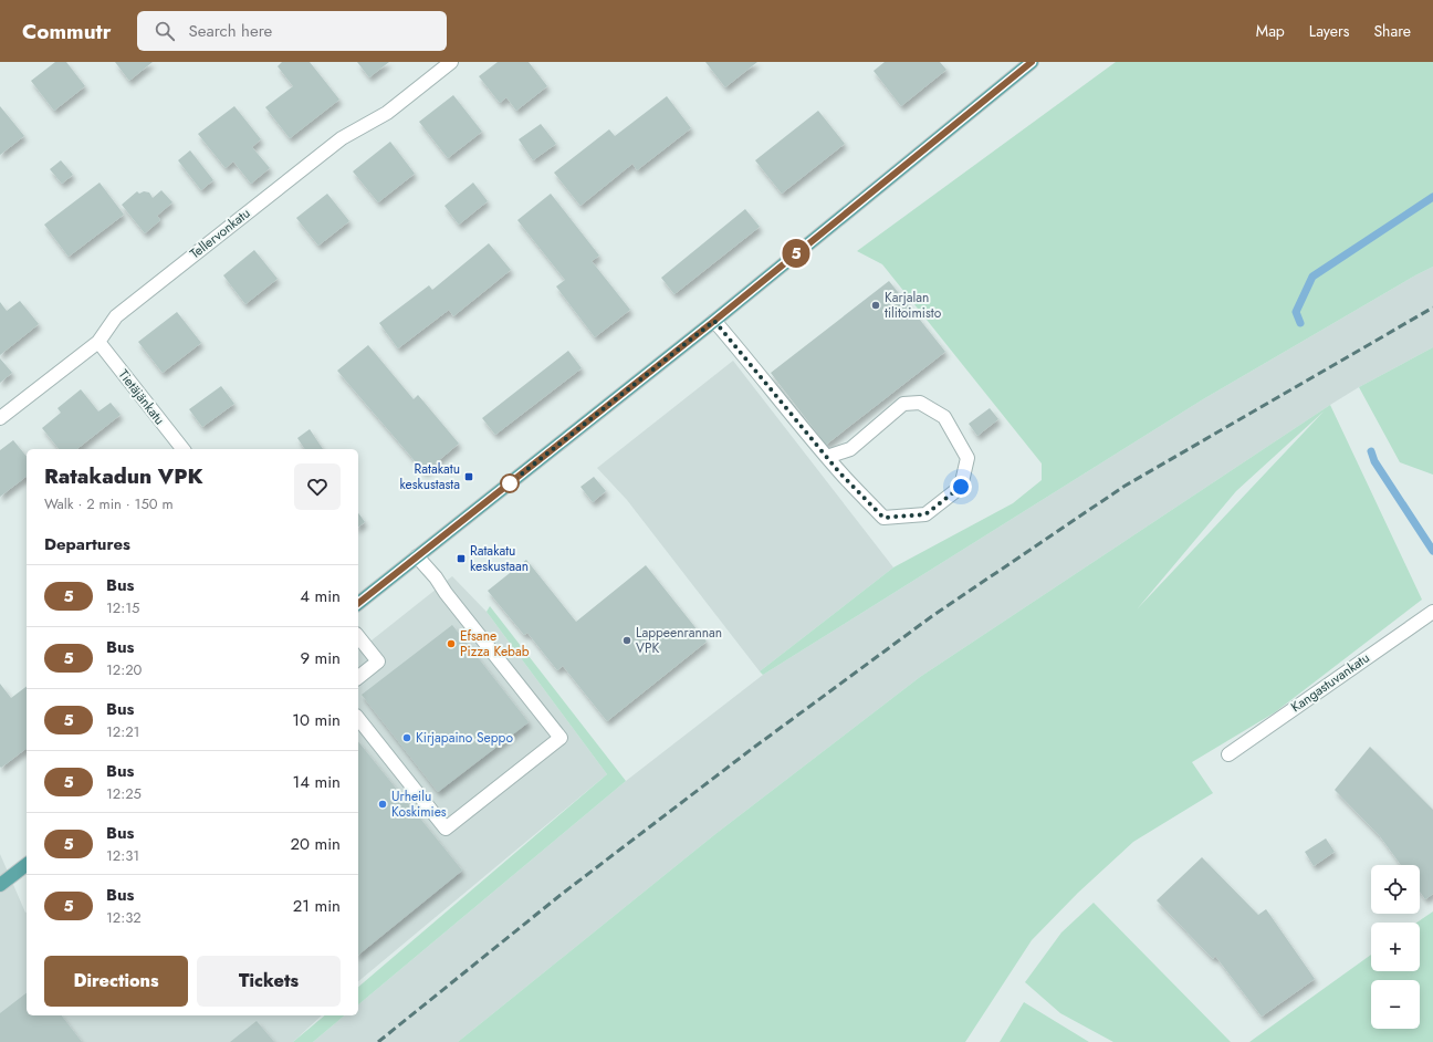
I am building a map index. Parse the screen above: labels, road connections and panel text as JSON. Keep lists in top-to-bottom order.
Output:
{
  "streets": {
    "street": ["Tellervonkatu", "Tietäjänkatu", "Kangastuvankatu"]
  },
  "crossings": [
    ["Tellervonkatu", "Tietäjänkatu"]
  ],
  "places": {
    "other": [
      "Karjalan tilitoimisto",
      "Lappeenrannan VPK",
      "Efsane Pizza Kebab",
      "Kirjapaino Seppo",
      "Urheilu Koskimies"
    ],
    "transit": ["Ratakatu keskustasta", "Ratakatu keskustaan"]
  },
  "lines": ["bus line 5"],
  "page": {
    "header": "Commutr",
    "search": "Search here",
    "nav": ["Map", "Layers", "Share"],
    "on_map": "5",
    "heading": [
      ["Ratakadun VPK", "Walk · 2 min · 150 m"],
      "Departures"
    ],
    "list": [
      {
        "mark": "5",
        "name": "Bus",
        "note": "12:15",
        "value": "4 min"
      },
      {
        "mark": "5",
        "name": "Bus",
        "note": "12:20",
        "value": "9 min"
      },
      {
        "mark": "5",
        "name": "Bus",
        "note": "12:21",
        "value": "10 min"
      },
      {
        "mark": "5",
        "name": "Bus",
        "note": "12:25",
        "value": "14 min"
      },
      {
        "mark": "5",
        "name": "Bus",
        "note": "12:31",
        "value": "20 min"
      },
      {
        "mark": "5",
        "name": "Bus",
        "note": "12:32",
        "value": "21 min"
      }
    ],
    "map_buttons": ["+", "−"],
    "buttons": ["Directions", "Tickets"]
  }
}
